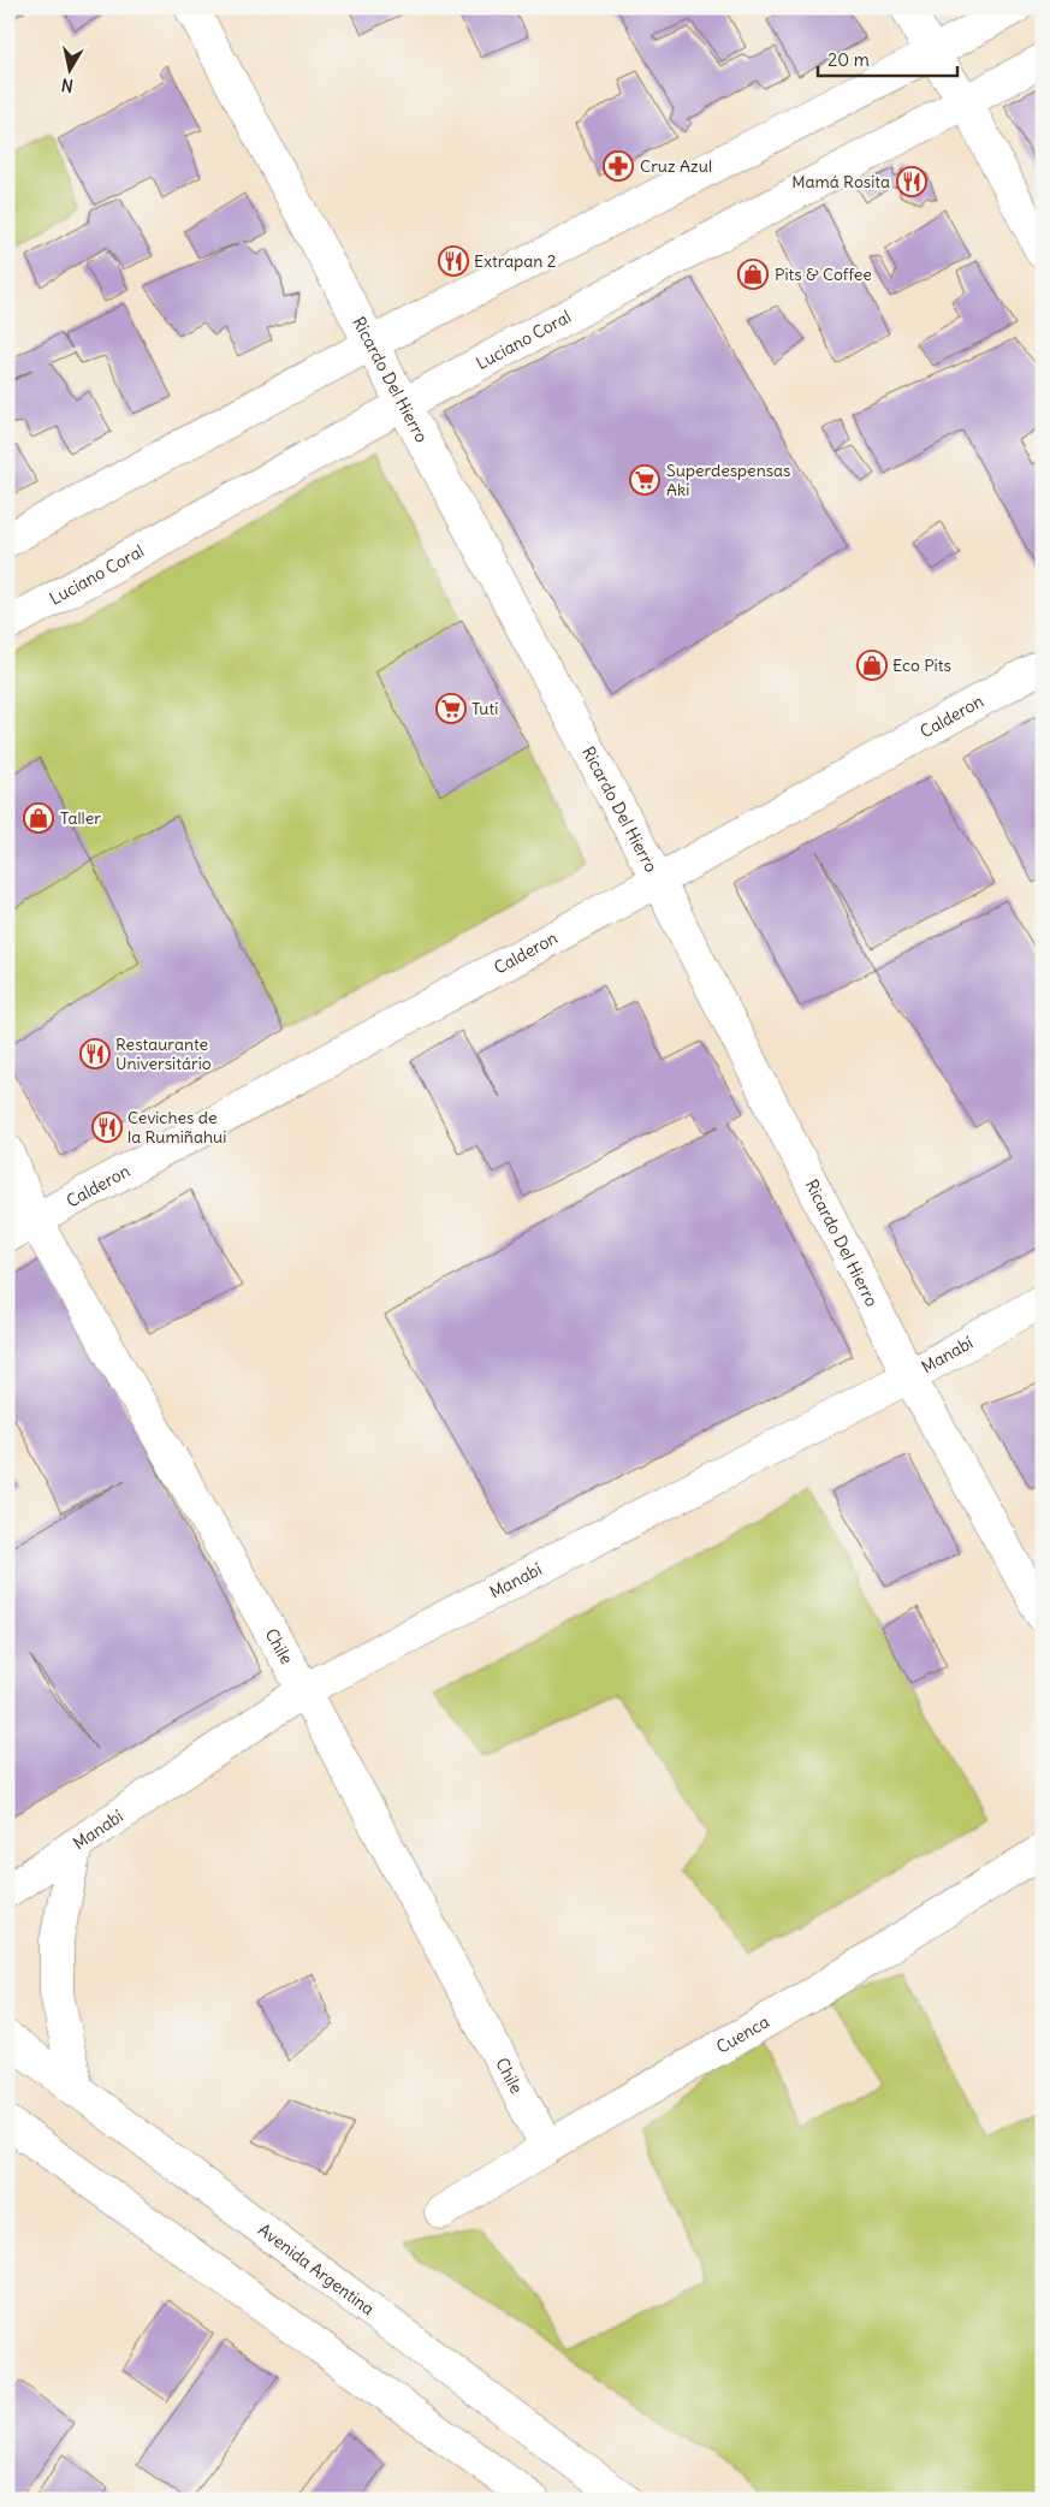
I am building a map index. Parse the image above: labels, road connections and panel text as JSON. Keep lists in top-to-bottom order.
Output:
{
  "streets": {
    "street": [
      "Luciano Coral",
      "Ricardo Del Hierro",
      "Calderon",
      "Manabí",
      "Chile",
      "Cuenca",
      "Avenida Argentina"
    ]
  },
  "crossings": [
    ["Luciano Coral", "Ricardo Del Hierro"],
    ["Ricardo Del Hierro", "Calderon"],
    ["Ricardo Del Hierro", "Manabí"],
    ["Calderon", "Chile"],
    ["Manabí", "Chile"],
    ["Chile", "Cuenca"]
  ],
  "places": {
    "pharmacy": ["Cruz Azul"],
    "restaurant": [
      "Mamá Rosita",
      "Extrapan 2",
      "Restaurante Universitário",
      "Ceviches de la Rumiñahui"
    ],
    "shop": ["Pits & Coffee", "Eco Pits", "Taller"],
    "supermarket": ["Superdespensas Aki", "Tuti"]
  },
  "scale_bar": "20 m",
  "north": "bottom"
}
